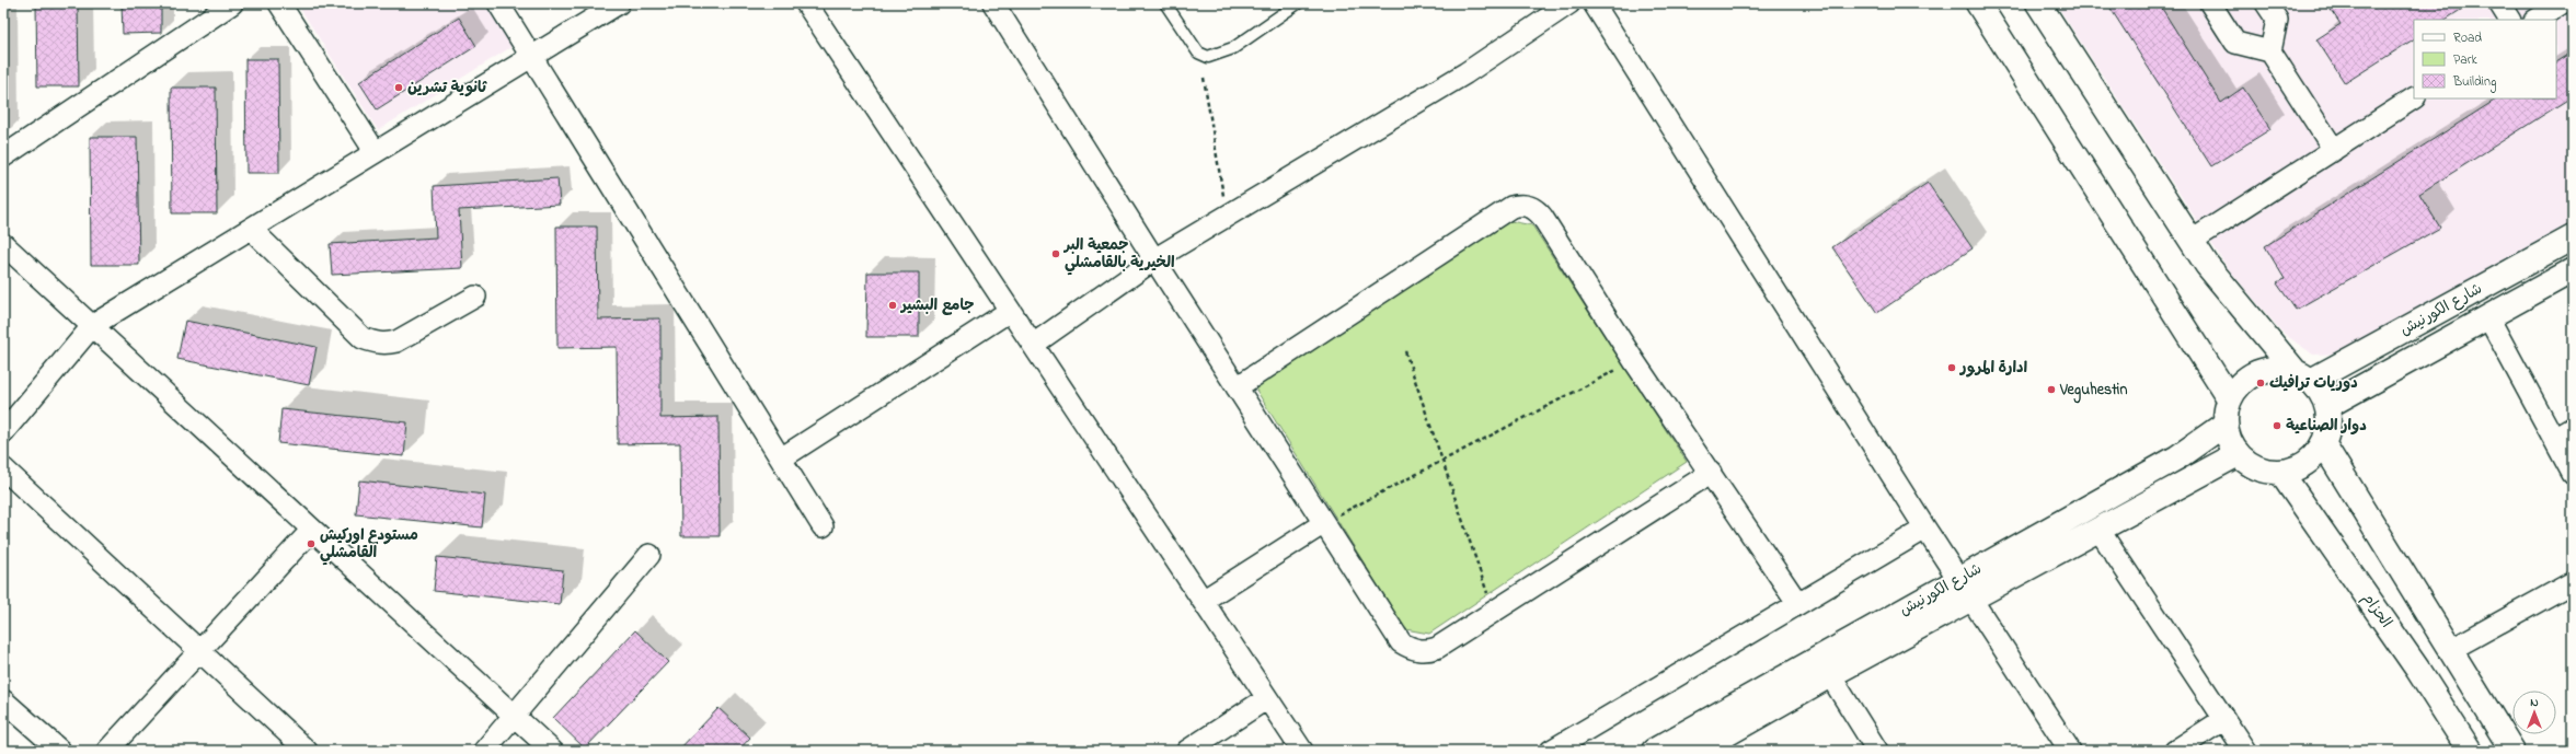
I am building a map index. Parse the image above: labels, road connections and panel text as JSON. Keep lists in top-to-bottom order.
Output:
{
  "streets": {
    "main road": ["شارع الكورنيش", "الحزام"]
  },
  "crossings": [
    ["شارع الكورنيش", "الحزام"]
  ],
  "places": [
    "ثانوية تشرين",
    "جمعية البر الخيرية بالقامشلي",
    "جامع البشير",
    "ادارة المرور",
    "دوريات ترافيك",
    "Veguhestin",
    "دوار الصناعية",
    "مستودع اوركيش القامشلي"
  ],
  "legend": ["Road", "Park", "Building"],
  "north": "top"
}
